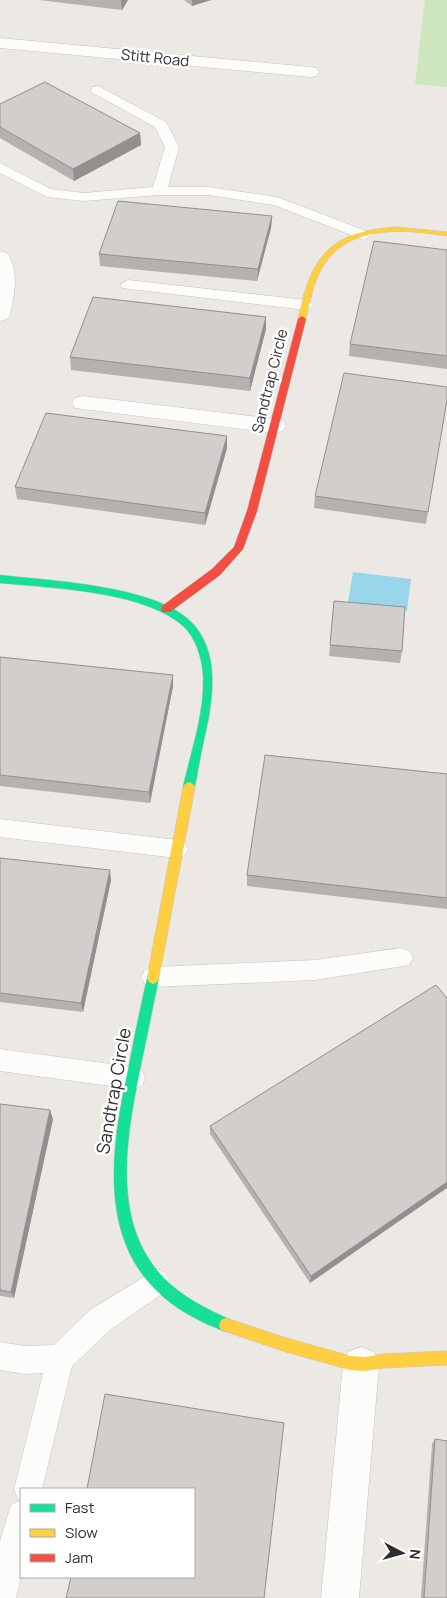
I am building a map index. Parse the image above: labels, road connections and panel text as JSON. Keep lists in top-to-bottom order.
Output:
{
  "streets": {
    "street": ["Stitt Road", "Sandtrap Circle"]
  },
  "legend": ["Fast", "Slow", "Jam"],
  "north": "right"
}
